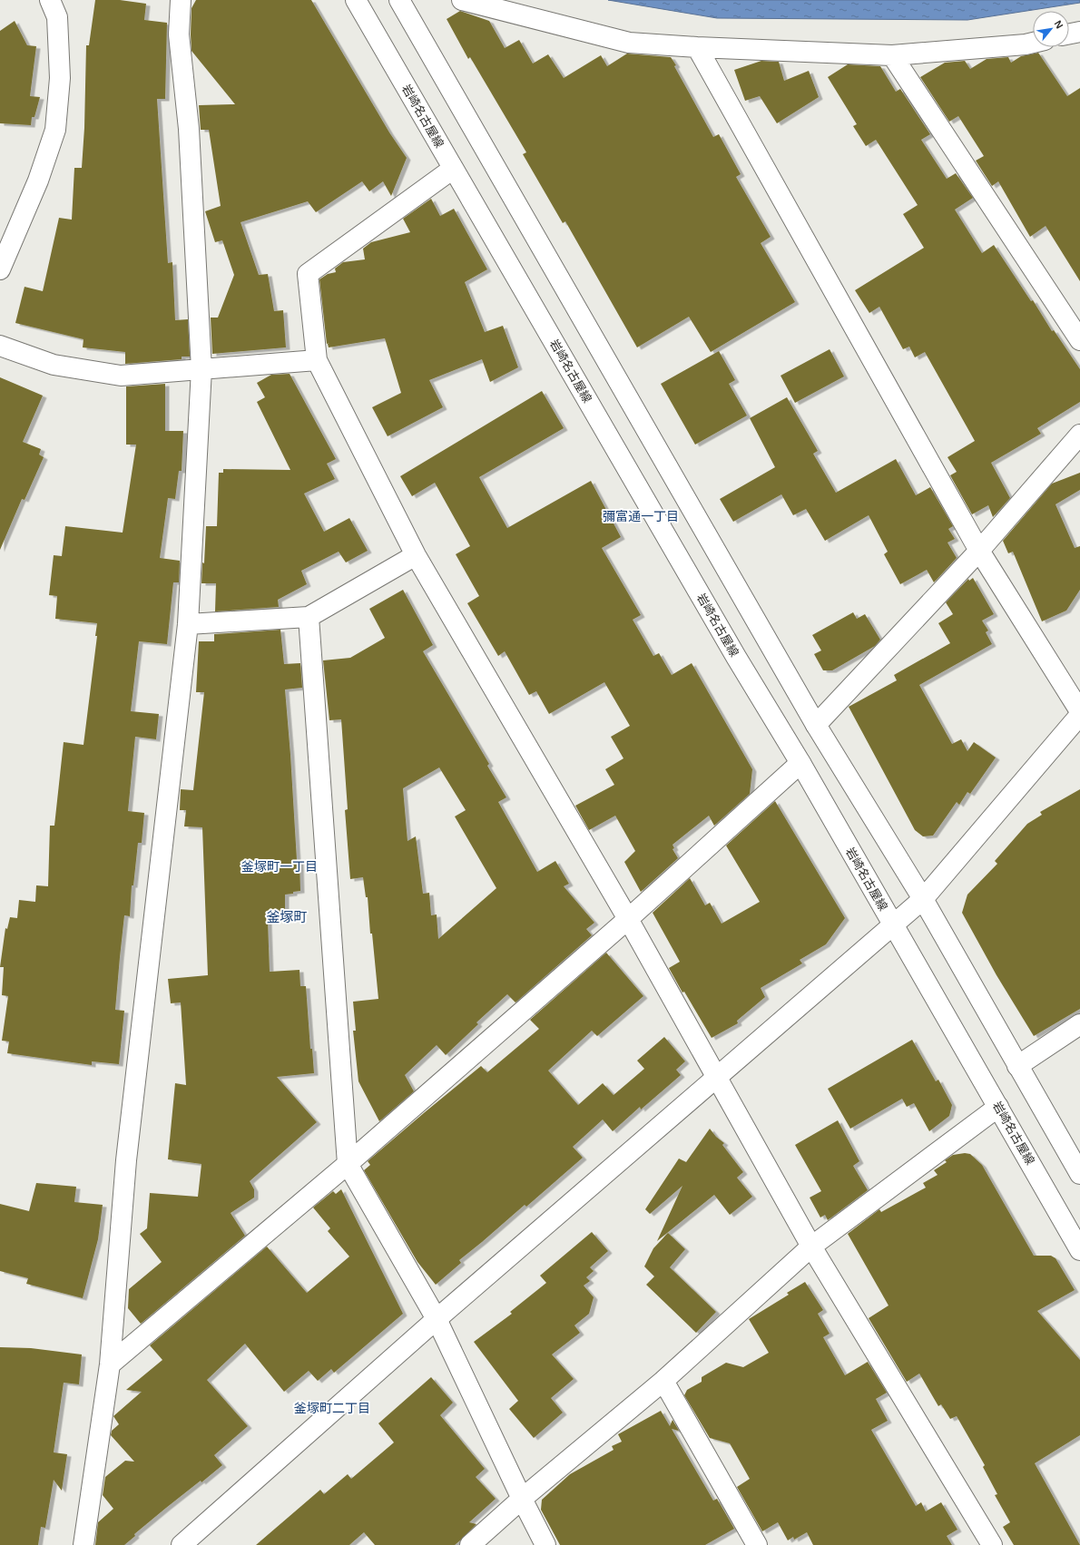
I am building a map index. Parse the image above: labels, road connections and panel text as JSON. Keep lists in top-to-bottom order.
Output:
{
  "streets": {
    "street": ["岩崎名古屋線"]
  },
  "districts": [
    "彌富通一丁目",
    "釜塚町一丁目",
    "釜塚町",
    "釜塚町二丁目"
  ],
  "north": "top right"
}
